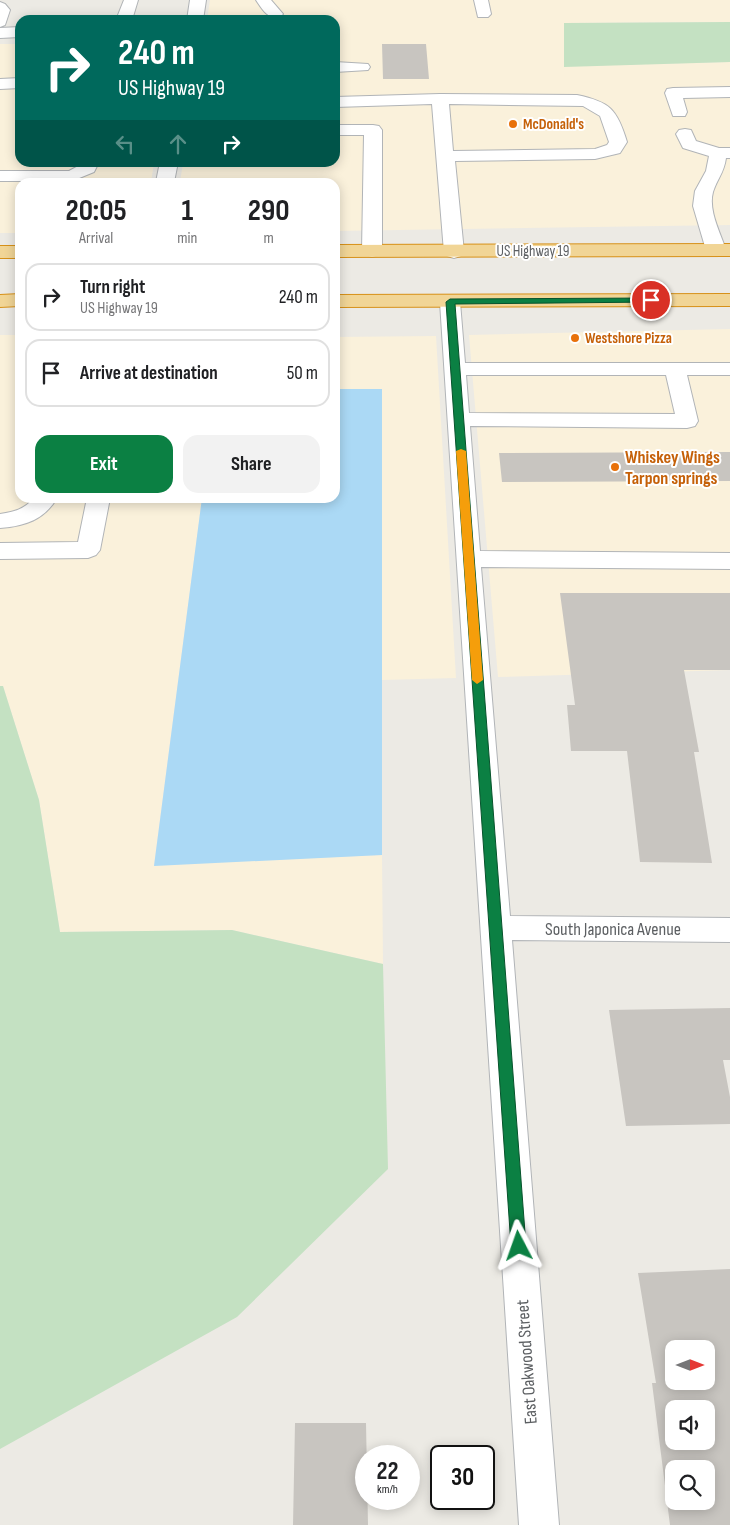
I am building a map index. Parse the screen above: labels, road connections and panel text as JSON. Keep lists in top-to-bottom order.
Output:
{
  "streets": {
    "highway": ["US Highway 19"],
    "street": ["South Japonica Avenue", "East Oakwood Street"]
  },
  "crossings": [
    ["South Japonica Avenue", "East Oakwood Street"]
  ],
  "places": ["McDonald's", "Westshore Pizza", "Whiskey Wings Tarpon springs"],
  "north": "right",
  "page": {
    "turn": ["240 m", "US Highway 19"],
    "eta": [
      "20:05",
      "Arrival",
      "1",
      "min",
      "290",
      "m"
    ],
    "list": [
      {
        "name": "Turn right",
        "note": "US Highway 19",
        "value": "240 m"
      },
      {
        "name": "Arrive at destination",
        "value": "50 m"
      }
    ],
    "buttons": ["Exit", "Share"],
    "speed": "22 km/h",
    "limit": "30"
  }
}
